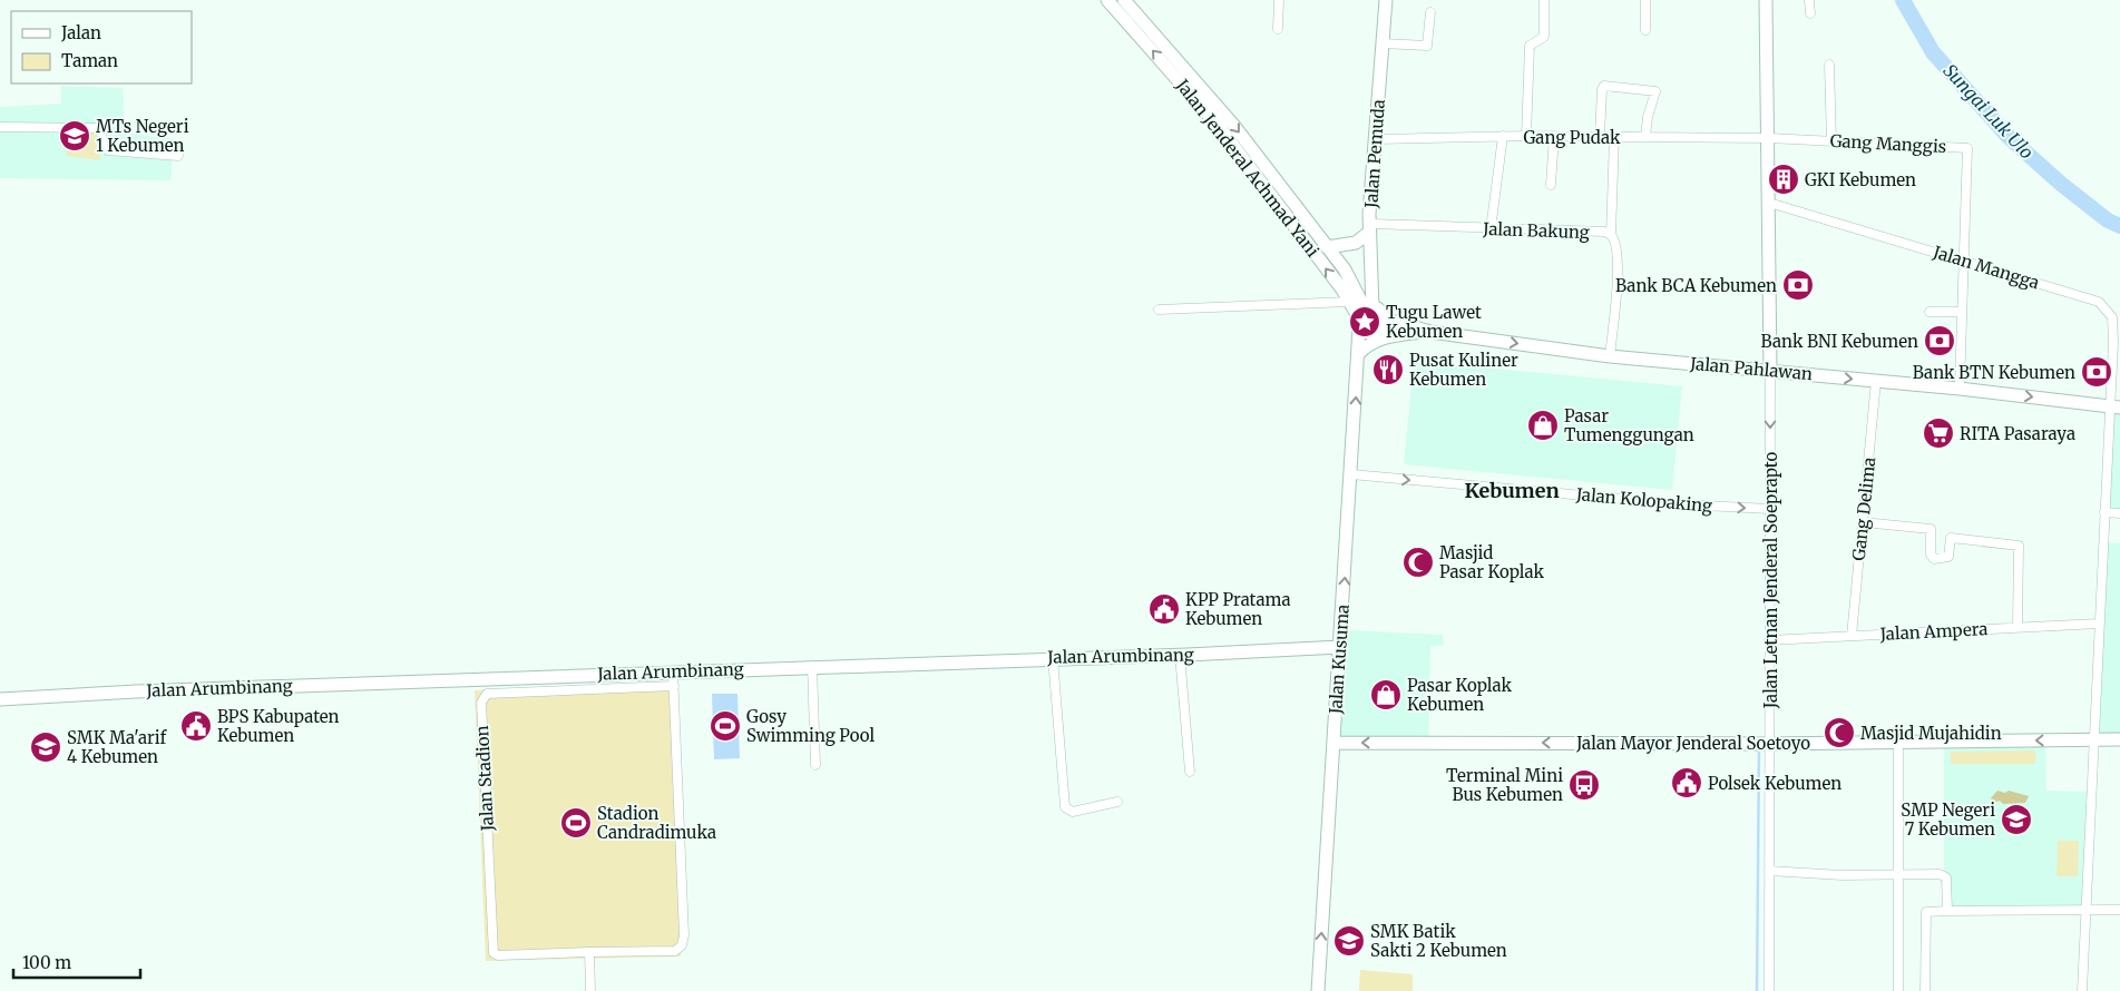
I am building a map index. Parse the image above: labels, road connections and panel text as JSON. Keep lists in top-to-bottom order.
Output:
{
  "streets": {
    "main road": [
      "Jalan Pemuda",
      "Jalan Jenderal Achmad Yani",
      "Jalan Pahlawan",
      "Jalan Arumbinang",
      "Jalan Kusuma",
      "Jalan Mayor Jenderal Soetoyo"
    ],
    "street": [
      "Gang Pudak",
      "Gang Manggis",
      "Jalan Bakung",
      "Jalan Mangga",
      "Jalan Kolopaking",
      "Gang Delima",
      "Jalan Letnan Jenderal Soeprapto",
      "Jalan Ampera",
      "Jalan Stadion"
    ]
  },
  "crossings": [
    ["Gang Pudak", "Gang Manggis"],
    ["Gang Pudak", "Jalan Pemuda"],
    ["Gang Manggis", "Jalan Mangga"],
    ["Gang Manggis", "Jalan Pahlawan"],
    ["Jalan Pemuda", "Jalan Jenderal Achmad Yani"],
    ["Jalan Pemuda", "Jalan Bakung"],
    ["Jalan Pemuda", "Jalan Kusuma"],
    ["Jalan Jenderal Achmad Yani", "Jalan Kusuma"],
    ["Jalan Bakung", "Jalan Pahlawan"],
    ["Jalan Mangga", "Jalan Pahlawan"],
    ["Jalan Mangga", "Jalan Ampera"],
    ["Jalan Mangga", "Jalan Mayor Jenderal Soetoyo"],
    ["Jalan Pahlawan", "Gang Delima"],
    ["Jalan Pahlawan", "Jalan Letnan Jenderal Soeprapto"],
    ["Jalan Kolopaking", "Jalan Letnan Jenderal Soeprapto"],
    ["Jalan Kolopaking", "Jalan Kusuma"],
    ["Gang Delima", "Jalan Ampera"],
    ["Jalan Letnan Jenderal Soeprapto", "Jalan Ampera"],
    ["Jalan Letnan Jenderal Soeprapto", "Jalan Mayor Jenderal Soetoyo"],
    ["Jalan Arumbinang", "Jalan Kusuma"],
    ["Jalan Arumbinang", "Jalan Stadion"],
    ["Jalan Kusuma", "Jalan Mayor Jenderal Soetoyo"]
  ],
  "one_way": [
    "Jalan Pahlawan",
    "Jalan Kolopaking",
    "Jalan Kusuma",
    "Jalan Mayor Jenderal Soetoyo"
  ],
  "districts": ["Kebumen"],
  "water": ["Sungai Luk Ulo"],
  "places": {
    "school or university": [
      "MTs Negeri 1 Kebumen",
      "SMK Ma'arif 4 Kebumen",
      "SMP Negeri 7 Kebumen",
      "SMK Batik Sakti 2 Kebumen"
    ],
    "building": ["GKI Kebumen"],
    "bank": ["Bank BCA Kebumen", "Bank BNI Kebumen", "Bank BTN Kebumen"],
    "place": ["Tugu Lawet Kebumen"],
    "restaurant": ["Pusat Kuliner Kebumen"],
    "shop": ["Pasar Tumenggungan", "Pasar Koplak Kebumen"],
    "supermarket": ["RITA Pasaraya"],
    "mosque": ["Masjid Pasar Koplak", "Masjid Mujahidin"],
    "public building": ["KPP Pratama Kebumen", "BPS Kabupaten Kebumen", "Polsek Kebumen"],
    "sports": ["Gosy Swimming Pool", "Stadion Candradimuka"],
    "bus stop": ["Terminal Mini Bus Kebumen"]
  },
  "legend": ["Jalan", "Taman"],
  "scale_bar": "100 m"
}
